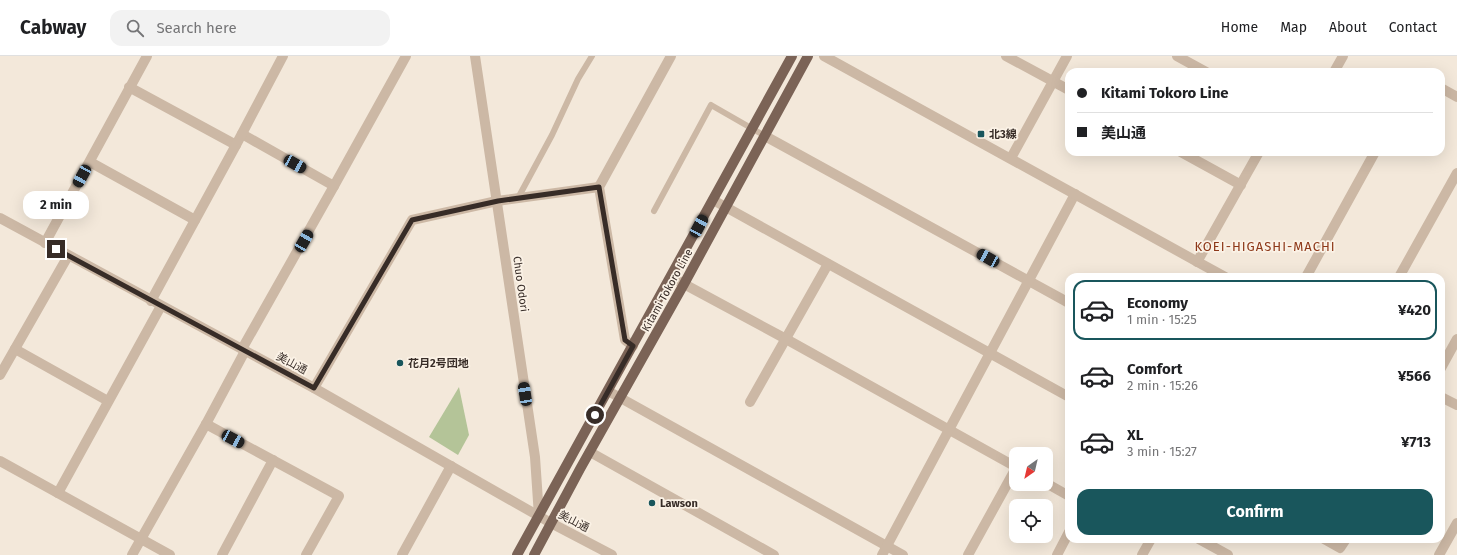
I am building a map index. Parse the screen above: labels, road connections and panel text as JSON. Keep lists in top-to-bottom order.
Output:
{
  "streets": {
    "main road": ["Kitami Tokoro Line"],
    "street": ["Chuo Odori", "美山通"]
  },
  "crossings": [
    ["Chuo Odori", "Kitami Tokoro Line"],
    ["Chuo Odori", "美山通"],
    ["Kitami Tokoro Line", "美山通"]
  ],
  "districts": ["KOEI-HIGASHI-MACHI"],
  "places": {
    "transit": ["北3線"],
    "other": ["花月2号団地", "Lawson"]
  },
  "north": "bottom left",
  "page": {
    "header": "Cabway",
    "search": "Search here",
    "nav": [
      "Home",
      "Map",
      "About",
      "Contact"
    ],
    "banner": ["Kitami Tokoro Line", "美山通"],
    "bubble": "2 min",
    "list": [
      {
        "name": "Economy",
        "note": "1 min · 15:25",
        "value": "¥420"
      },
      {
        "name": "Comfort",
        "note": "2 min · 15:26",
        "value": "¥566"
      },
      {
        "name": "XL",
        "note": "3 min · 15:27",
        "value": "¥713"
      }
    ],
    "buttons": "Confirm"
  }
}
